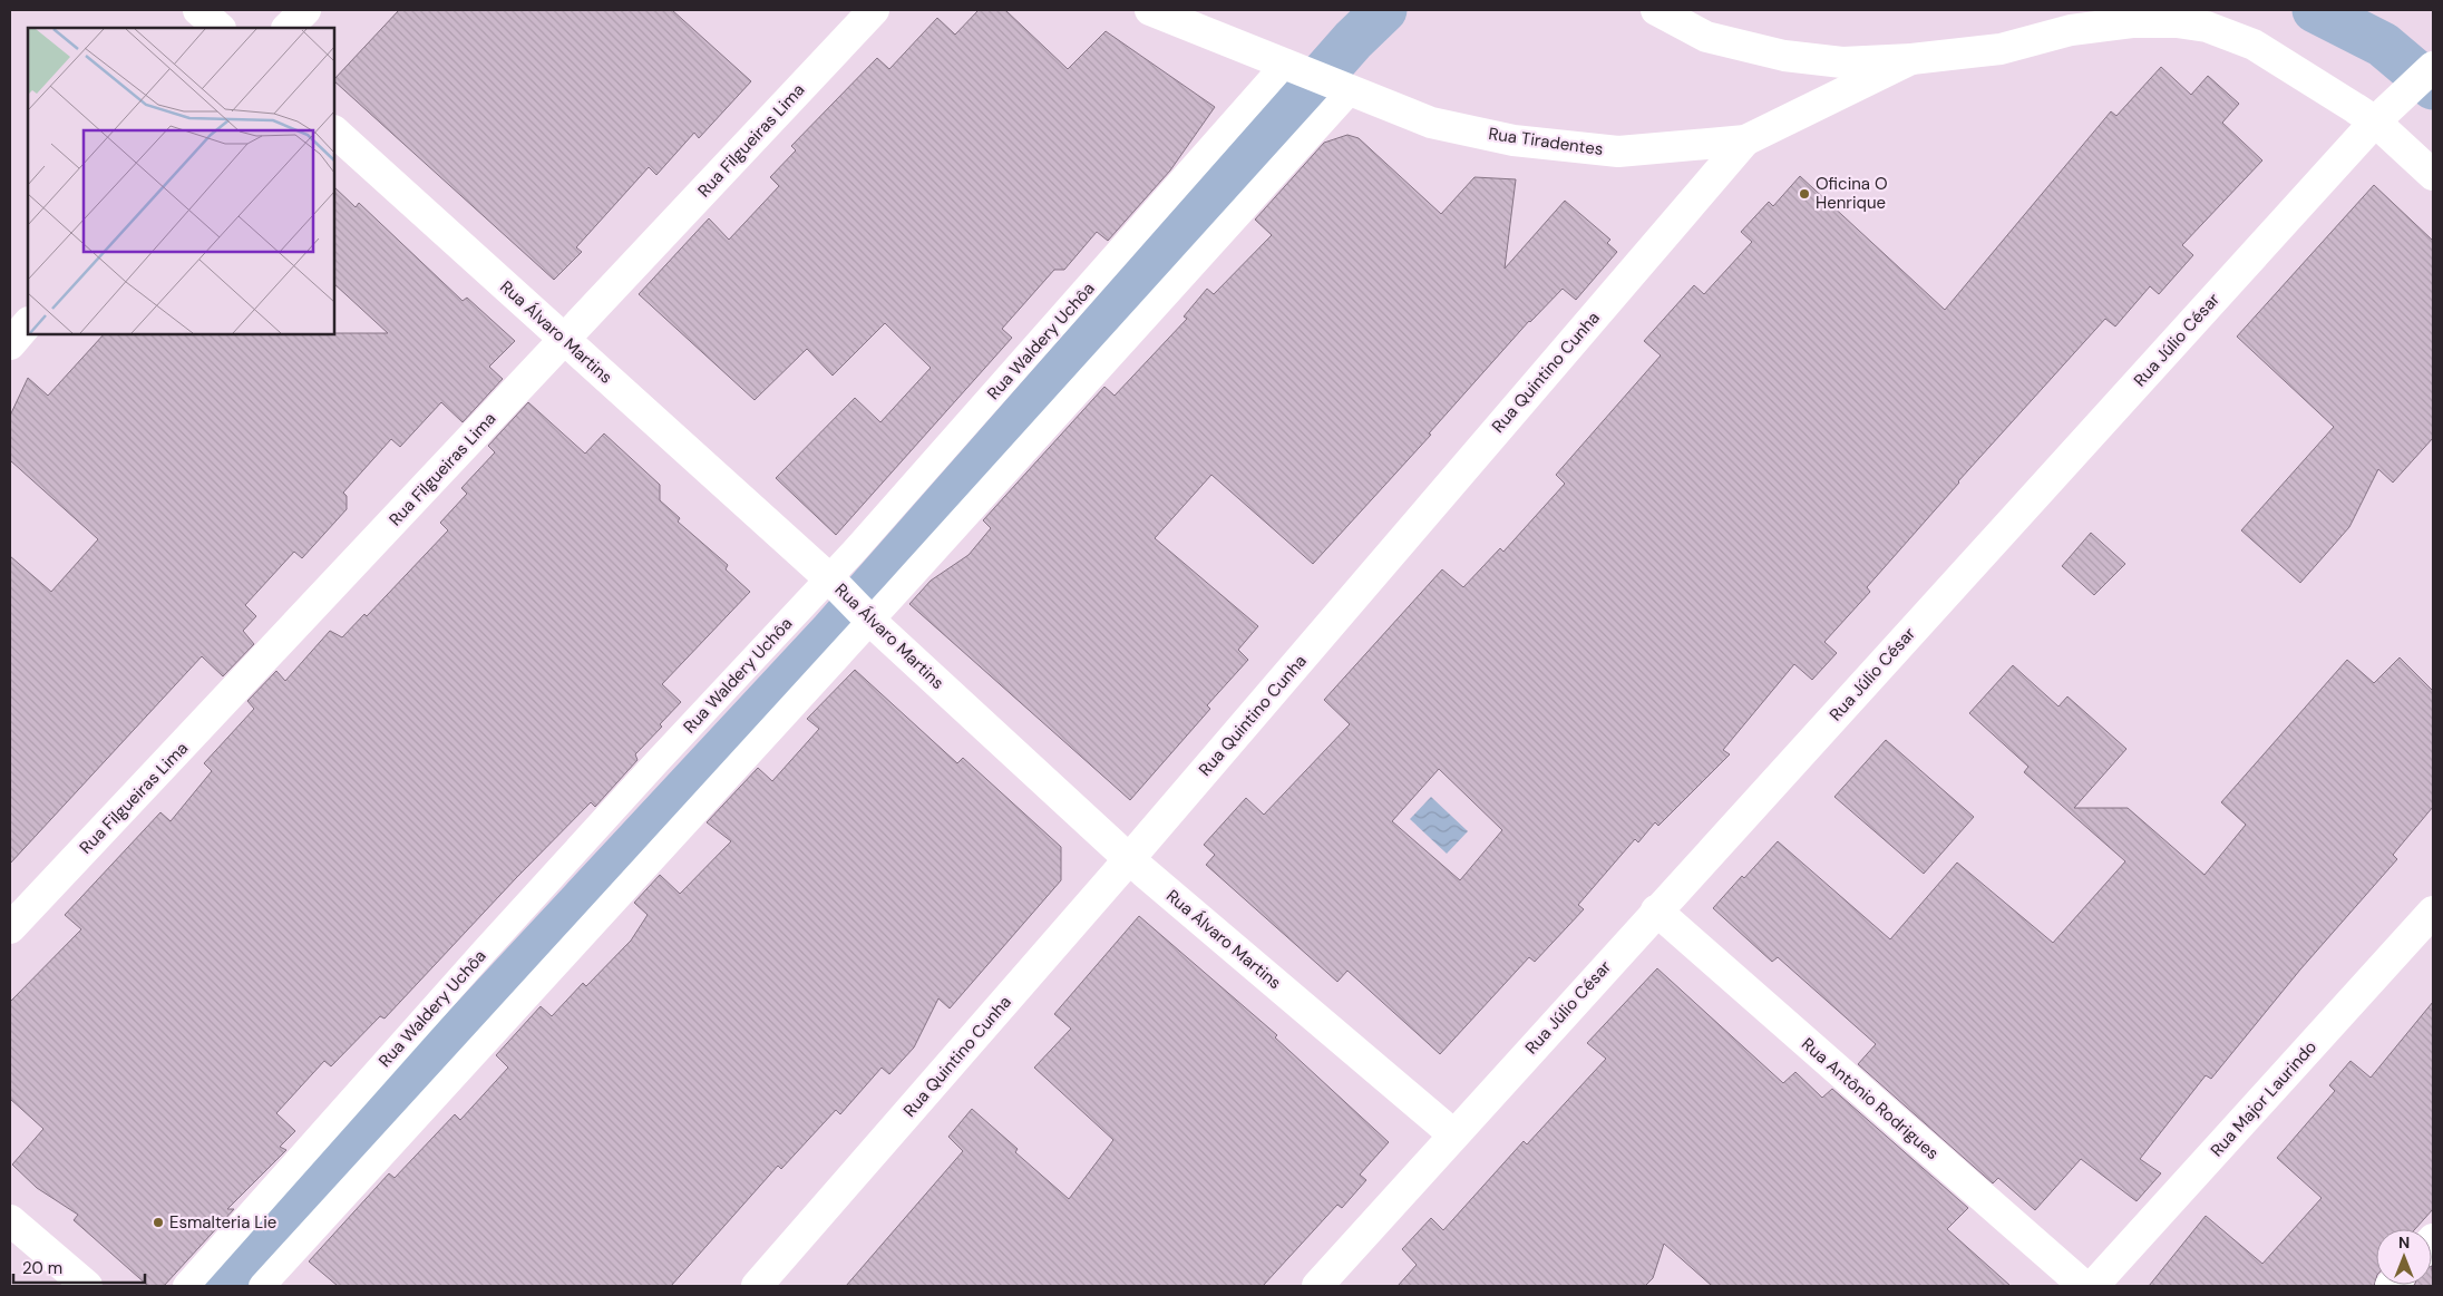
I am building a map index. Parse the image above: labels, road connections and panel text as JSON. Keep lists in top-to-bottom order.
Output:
{
  "streets": {
    "street": [
      "Rua Filgueiras Lima",
      "Rua Tiradentes",
      "Rua Álvaro Martins",
      "Rua Júlio César",
      "Rua Quintino Cunha",
      "Rua Antônio Rodrigues",
      "Rua Major Laurindo"
    ],
    "lane": ["Rua Waldery Uchôa"]
  },
  "crossings": [
    ["Rua Filgueiras Lima", "Rua Álvaro Martins"],
    ["Rua Tiradentes", "Rua Waldery Uchôa"],
    ["Rua Tiradentes", "Rua Quintino Cunha"],
    ["Rua Álvaro Martins", "Rua Júlio César"],
    ["Rua Álvaro Martins", "Rua Waldery Uchôa"],
    ["Rua Álvaro Martins", "Rua Quintino Cunha"],
    ["Rua Júlio César", "Rua Antônio Rodrigues"]
  ],
  "places": ["Oficina O Henrique", "Esmalteria Lie"],
  "scale_bar": "20 m",
  "north": "top"
}
